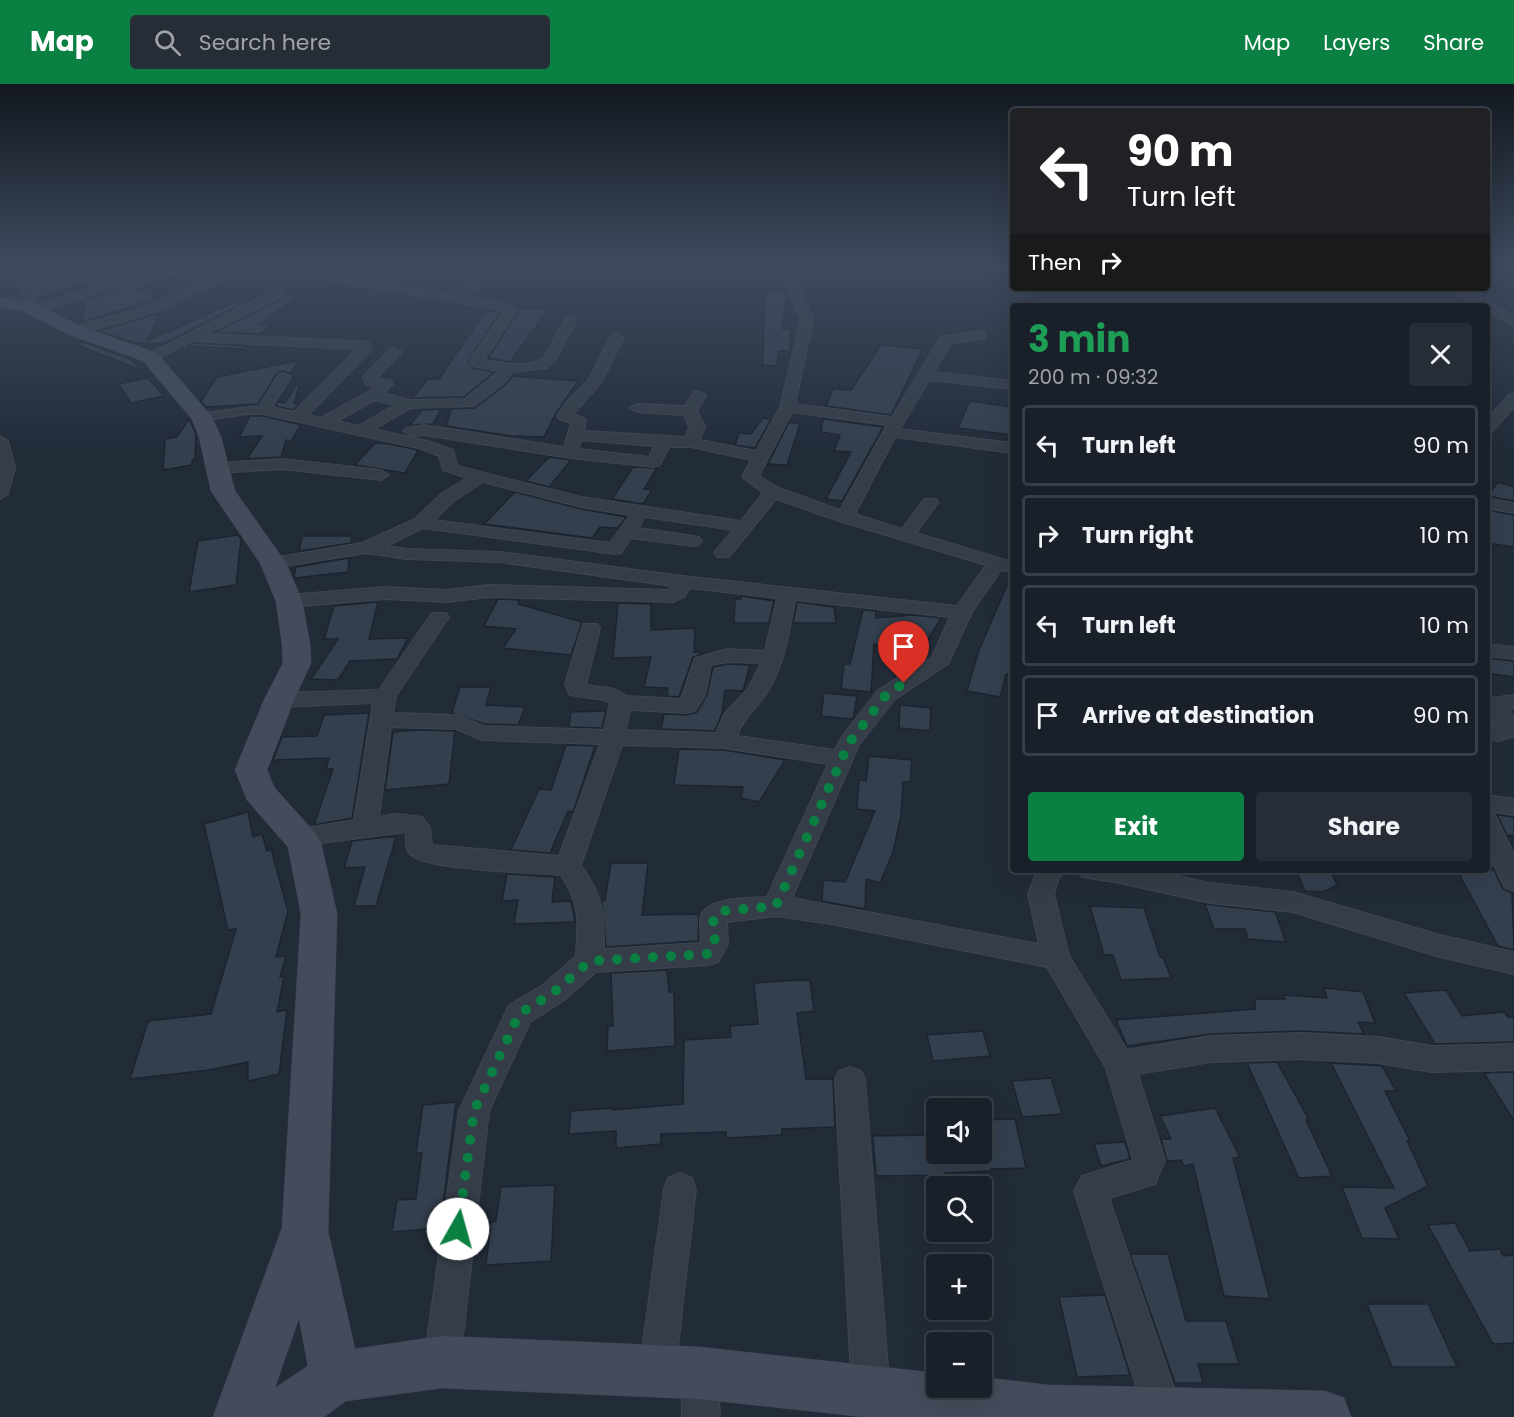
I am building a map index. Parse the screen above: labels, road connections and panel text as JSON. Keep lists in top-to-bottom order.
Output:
{
  "page": {
    "header": "Map",
    "search": "Search here",
    "nav": ["Map", "Layers", "Share"],
    "turn": ["90 m", "Turn left"],
    "then": "Then",
    "heading": ["3 min", "200 m · 09:32"],
    "list": [
      {
        "name": "Turn left",
        "value": "90 m"
      },
      {
        "name": "Turn right",
        "value": "10 m"
      },
      {
        "name": "Turn left",
        "value": "10 m"
      },
      {
        "name": "Arrive at destination",
        "value": "90 m"
      }
    ],
    "buttons": ["Exit", "Share"],
    "map_buttons": ["+", "−"]
  }
}
